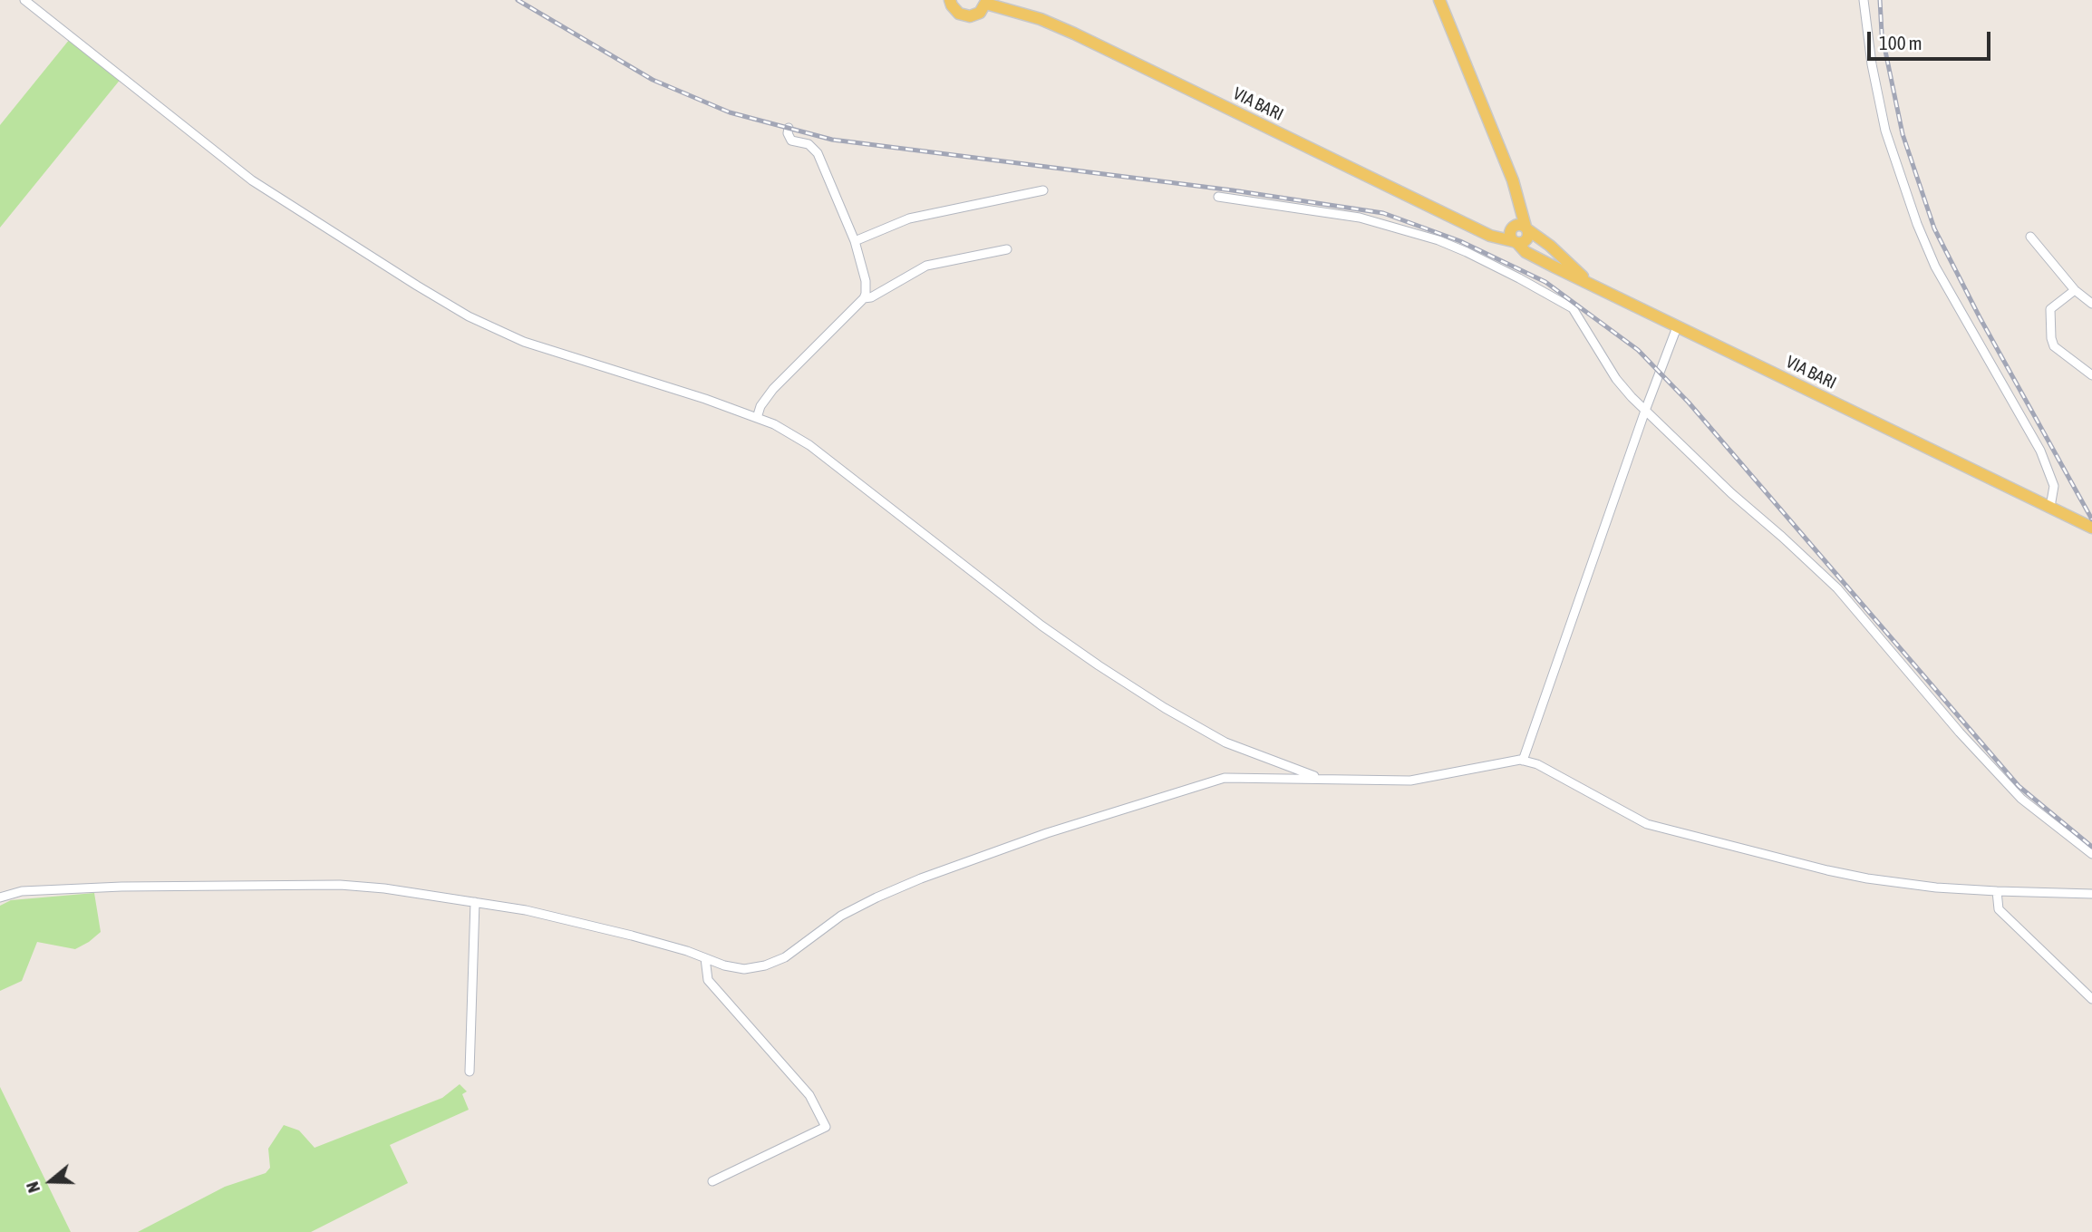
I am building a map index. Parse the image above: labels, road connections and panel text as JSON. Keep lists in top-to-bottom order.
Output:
{
  "streets": {
    "main road": ["VIA BARI"]
  },
  "scale_bar": "100 m",
  "north": "left"
}
